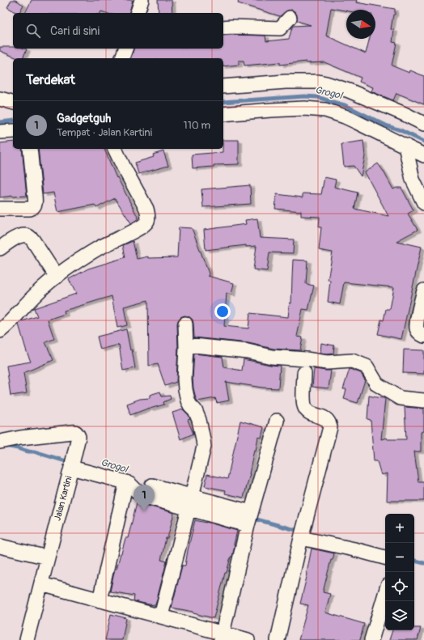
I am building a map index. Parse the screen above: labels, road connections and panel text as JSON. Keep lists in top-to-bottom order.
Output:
{
  "streets": {
    "street": ["Jalan Kartini"]
  },
  "water": ["Grogol"],
  "north": "right",
  "page": {
    "search": "Cari di sini",
    "heading": "Terdekat",
    "list": [
      {
        "mark": "1",
        "name": "Gadgetguh",
        "note": "Tempat · Jalan Kartini",
        "value": "110 m"
      }
    ],
    "pins": "1",
    "map_buttons": ["+", "−"]
  }
}
